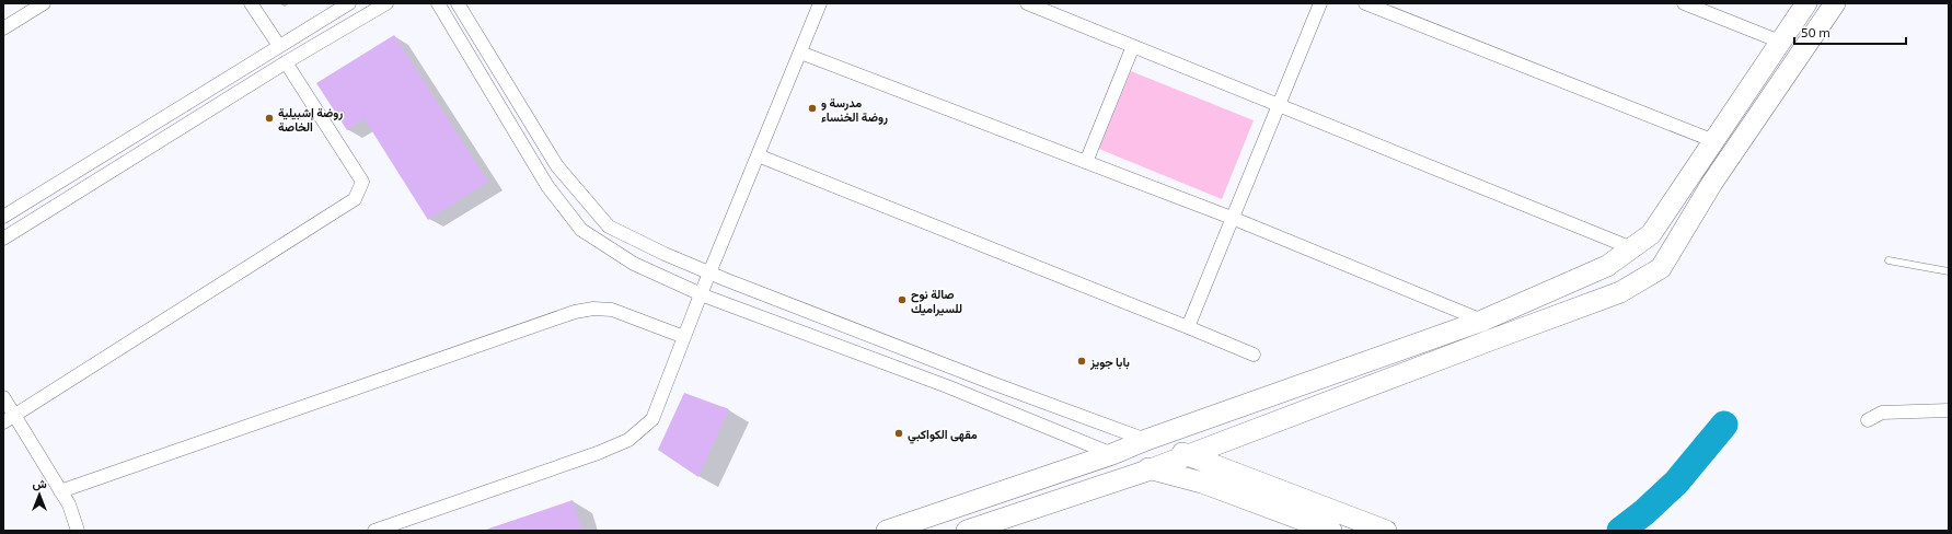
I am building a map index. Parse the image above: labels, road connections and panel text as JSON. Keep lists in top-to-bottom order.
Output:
{
  "places": [
    "مدرسة و روضة الخنساء",
    "روضة إشبيلية الخاصة",
    "صالة نوح للسيراميك",
    "بابا جويز",
    "مقهى الكواكبي"
  ],
  "scale_bar": "50 m",
  "north": "top"
}
